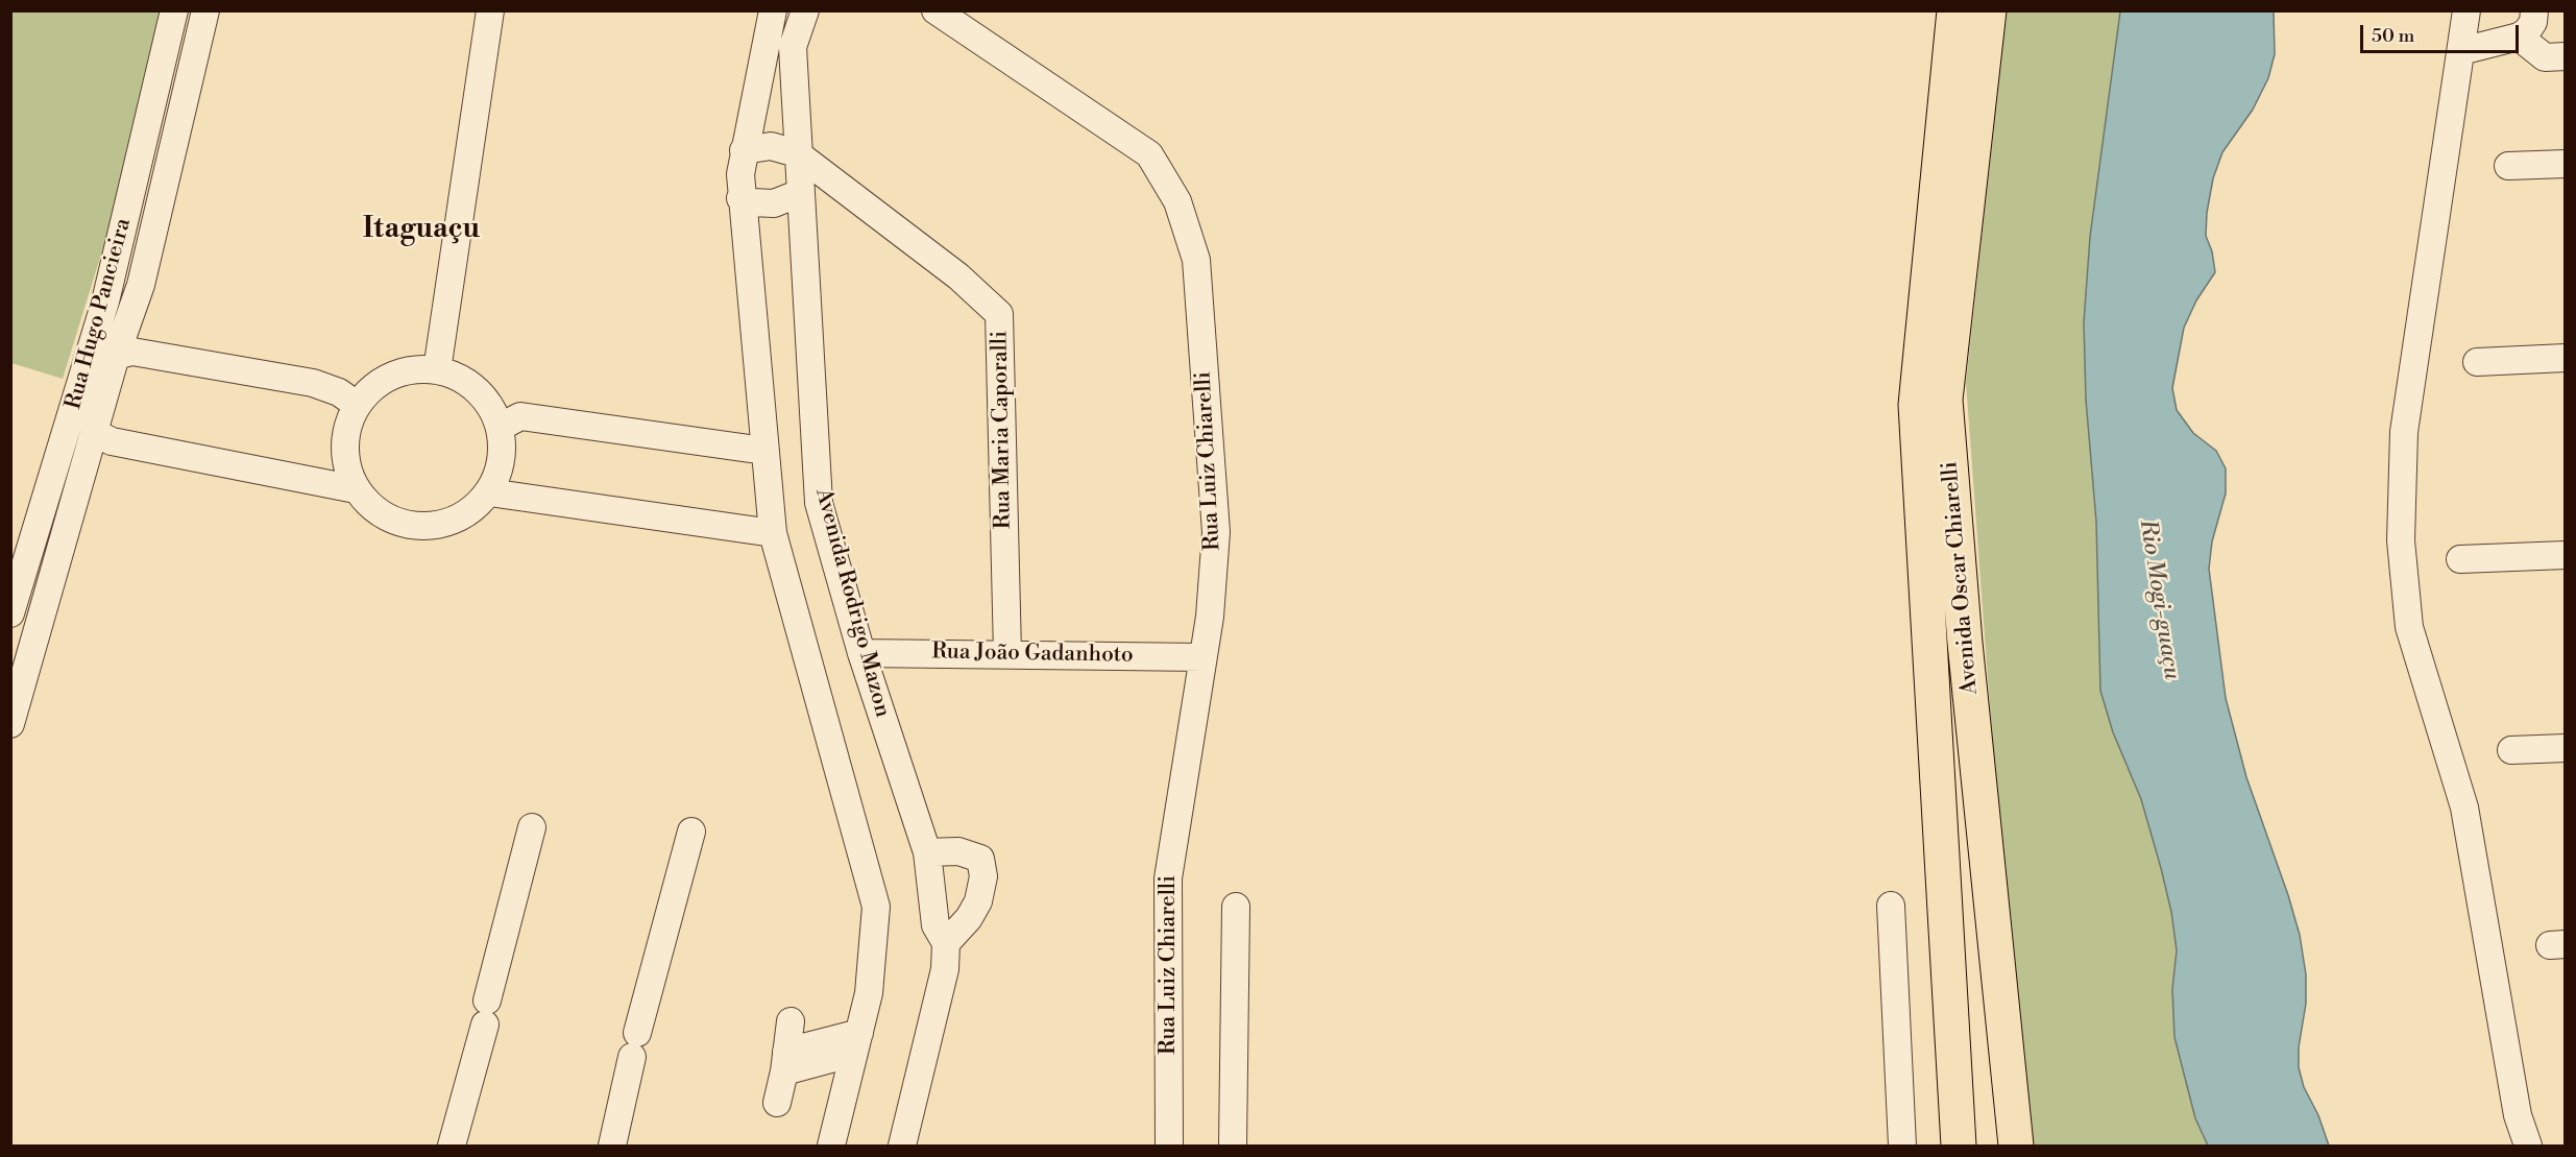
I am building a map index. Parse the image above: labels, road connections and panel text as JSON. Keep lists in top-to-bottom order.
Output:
{
  "streets": {
    "main road": ["Avenida Oscar Chiarelli"],
    "street": [
      "Rua Hugo Pancieira",
      "Rua Maria Caporalli",
      "Rua Luiz Chiarelli",
      "Avenida Rodrigo Mazon",
      "Rua João Gadanhoto"
    ]
  },
  "crossings": [
    ["Rua Maria Caporalli", "Avenida Rodrigo Mazon"],
    ["Rua Maria Caporalli", "Rua João Gadanhoto"],
    ["Rua Luiz Chiarelli", "Rua João Gadanhoto"],
    ["Avenida Rodrigo Mazon", "Rua João Gadanhoto"]
  ],
  "districts": ["Itaguaçu"],
  "water": ["Rio Mogi-guaçu"],
  "scale_bar": "50 m"
}
